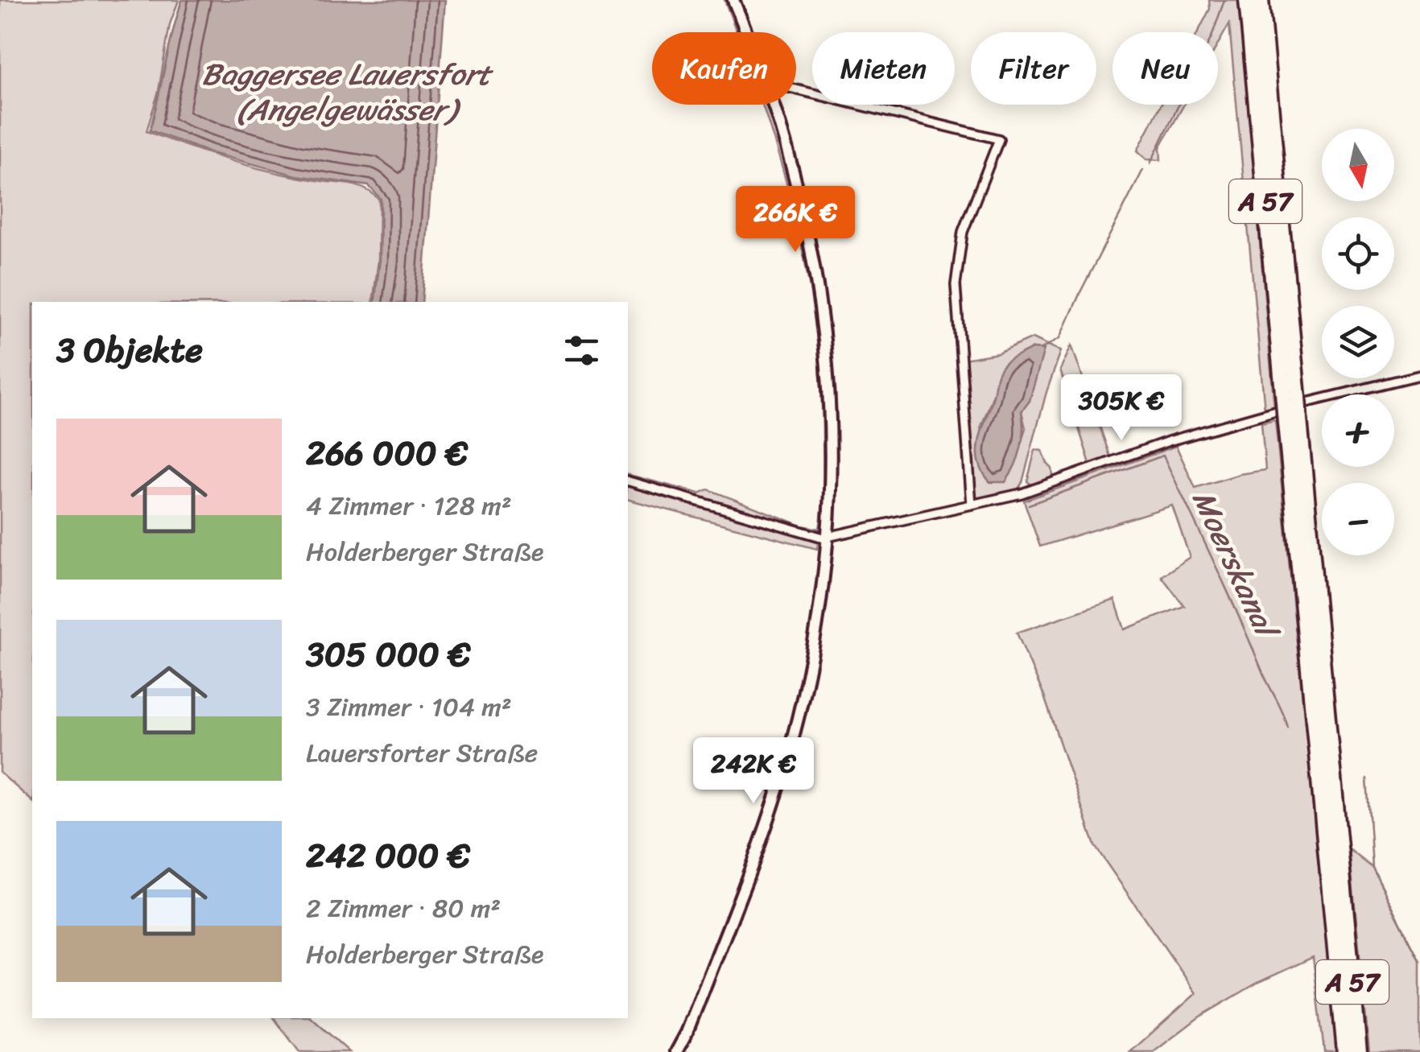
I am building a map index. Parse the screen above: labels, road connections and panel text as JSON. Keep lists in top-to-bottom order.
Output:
{
  "streets": {
    "highway": ["A 57"]
  },
  "water": ["Baggersee Lauersfort (Angelgewässer)", "Moerskanal"],
  "north": "bottom",
  "page": {
    "chip": [
      "Kaufen",
      "Mieten",
      "Filter",
      "Neu"
    ],
    "map_buttons": ["+", "−"],
    "price": ["266K €", "305K €", "242K €"],
    "heading": "3 Objekte",
    "list": [
      {
        "name": "266 000 €",
        "note": "4 Zimmer · 128 m² · Holderberger Straße"
      },
      {
        "name": "305 000 €",
        "note": "3 Zimmer · 104 m² · Lauersforter Straße"
      },
      {
        "name": "242 000 €",
        "note": "2 Zimmer · 80 m² · Holderberger Straße"
      }
    ]
  }
}
